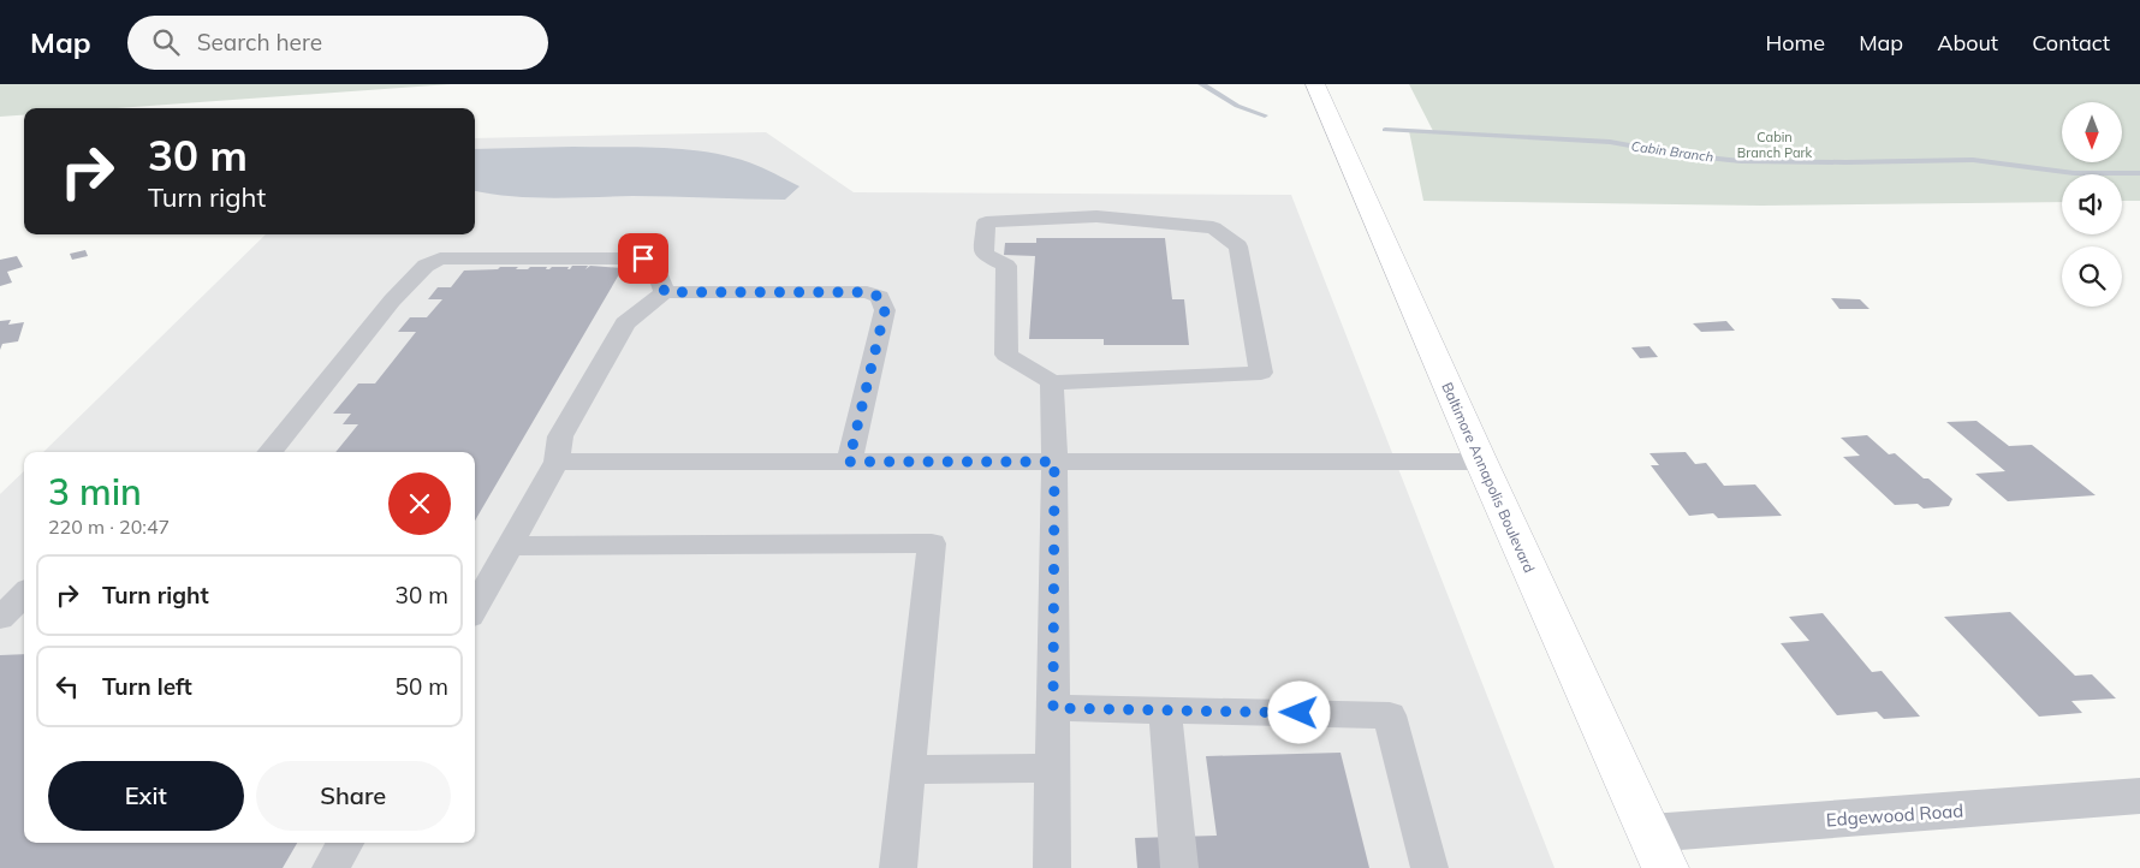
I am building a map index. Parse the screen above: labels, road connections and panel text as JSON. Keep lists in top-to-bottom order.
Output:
{
  "streets": {
    "main road": ["Baltimore Annapolis Boulevard"],
    "street": ["Edgewood Road"]
  },
  "crossings": [
    ["Baltimore Annapolis Boulevard", "Edgewood Road"]
  ],
  "water": ["Cabin Branch"],
  "parks": ["Cabin Branch Park"],
  "north": "bottom",
  "page": {
    "header": "Map",
    "search": "Search here",
    "nav": [
      "Home",
      "Map",
      "About",
      "Contact"
    ],
    "turn": ["30 m", "Turn right"],
    "heading": ["3 min", "220 m · 20:47"],
    "list": [
      {
        "name": "Turn right",
        "value": "30 m"
      },
      {
        "name": "Turn left",
        "value": "50 m"
      }
    ],
    "buttons": ["Exit", "Share"]
  }
}
